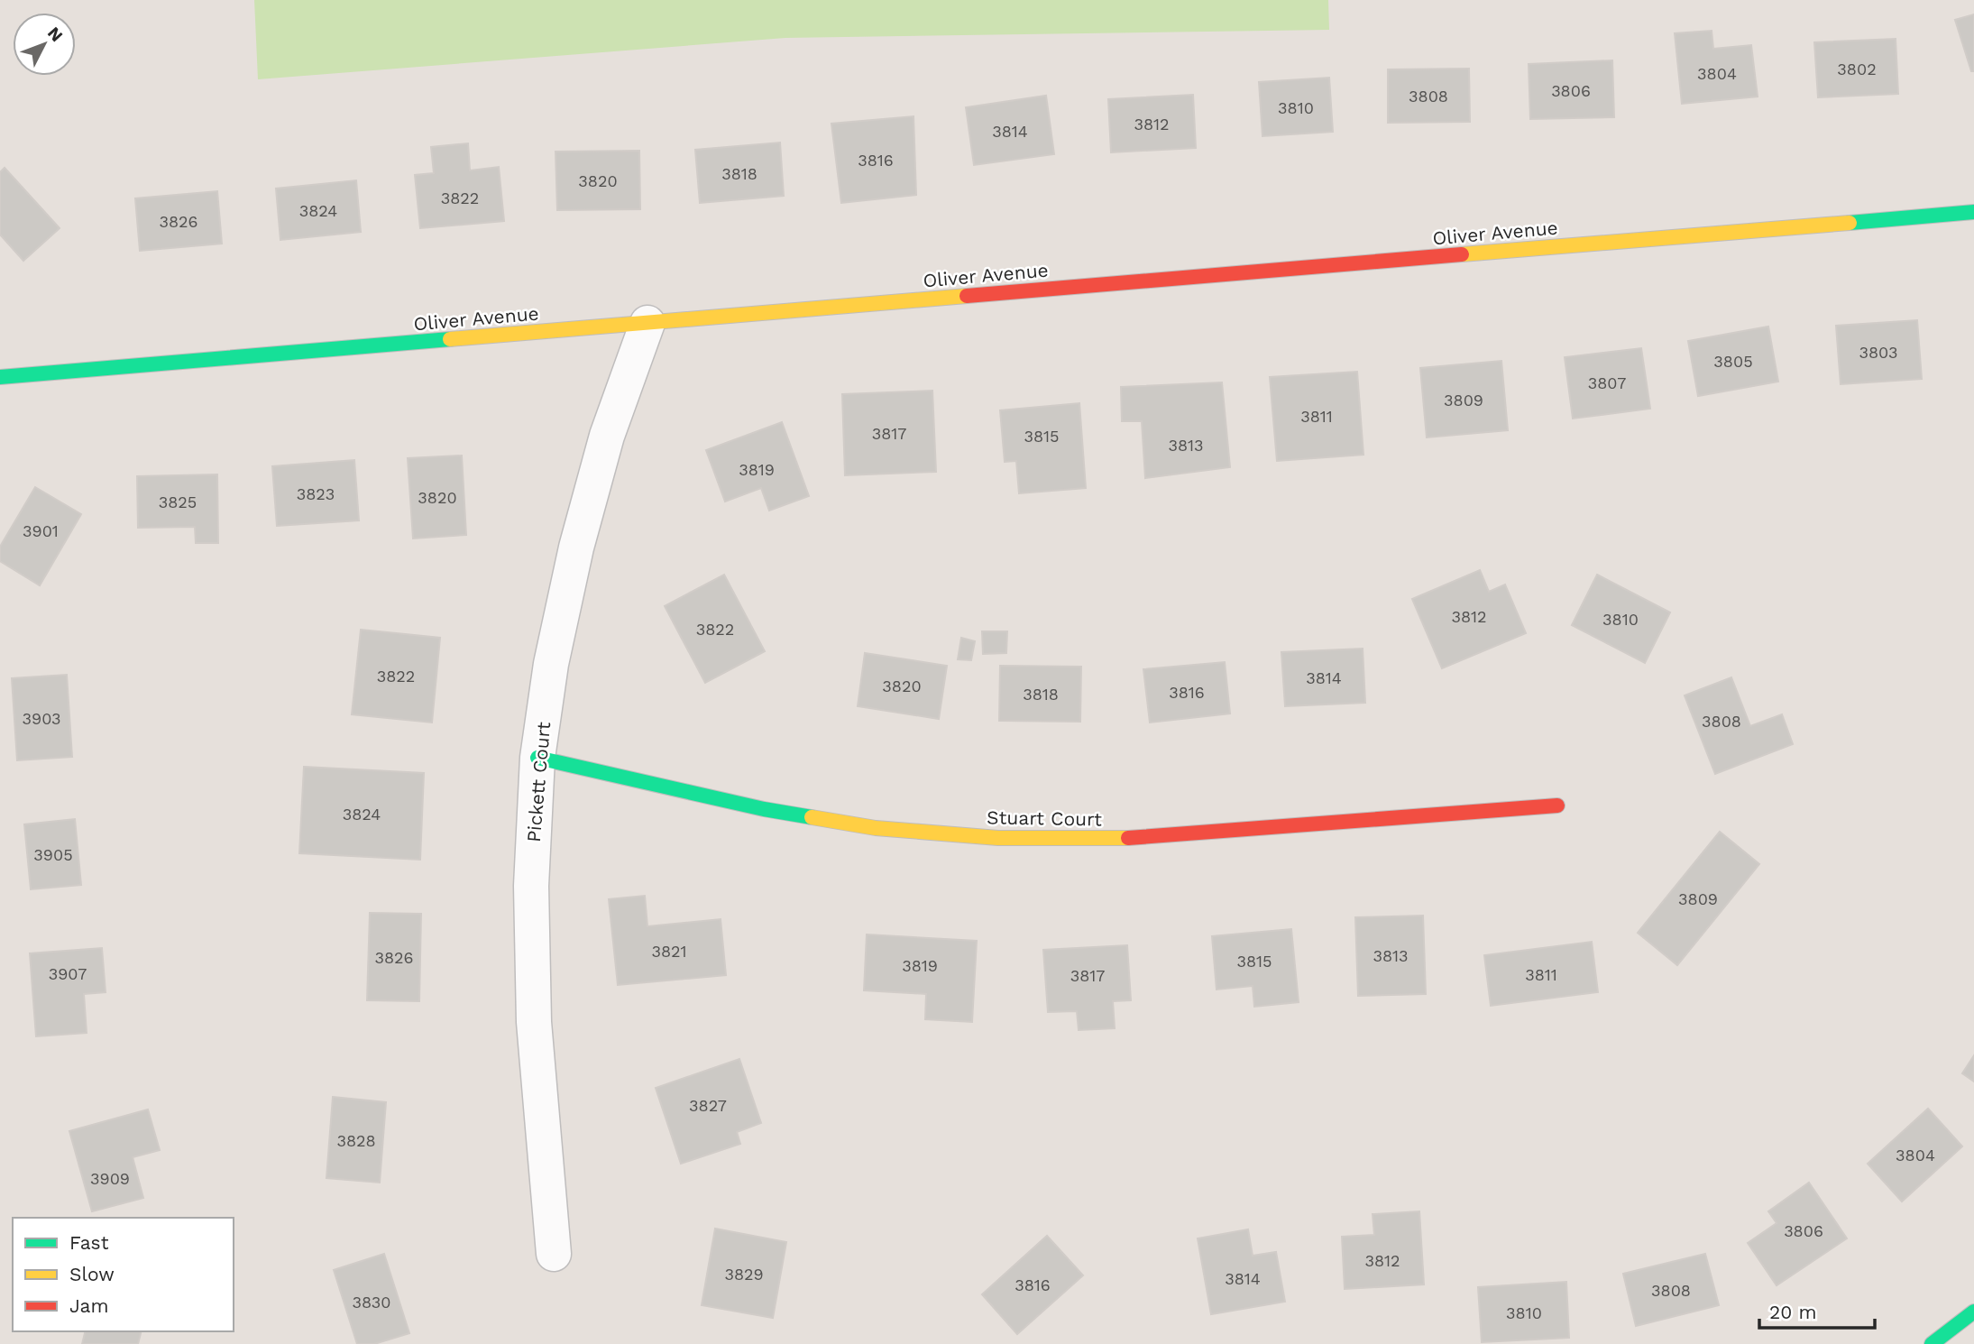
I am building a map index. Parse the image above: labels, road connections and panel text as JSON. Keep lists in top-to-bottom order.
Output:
{
  "streets": {
    "street": ["Oliver Avenue", "Pickett Court", "Stuart Court"]
  },
  "crossings": [
    ["Oliver Avenue", "Pickett Court"],
    ["Pickett Court", "Stuart Court"]
  ],
  "house_numbers": [
    "3802",
    "3804",
    "3806",
    "3808",
    "3810",
    "3812",
    "3814",
    "3816",
    "3818",
    "3820",
    "3822",
    "3824",
    "3826",
    "3803",
    "3805",
    "3807",
    "3809",
    "3811",
    "3817",
    "3815",
    "3813",
    "3819",
    "3823",
    "3820",
    "3825",
    "3901",
    "3812",
    "3810",
    "3822",
    "3822",
    "3814",
    "3820",
    "3816",
    "3818",
    "3903",
    "3808",
    "3824",
    "3905",
    "3809",
    "3821",
    "3813",
    "3826",
    "3815",
    "3819",
    "3907",
    "3811",
    "3817",
    "3827",
    "3828",
    "3804",
    "3909",
    "3806",
    "3812",
    "3829",
    "3814",
    "3816",
    "3808",
    "3830",
    "3810"
  ],
  "legend": ["Fast", "Slow", "Jam"],
  "scale_bar": "20 m",
  "north": "top right"
}
